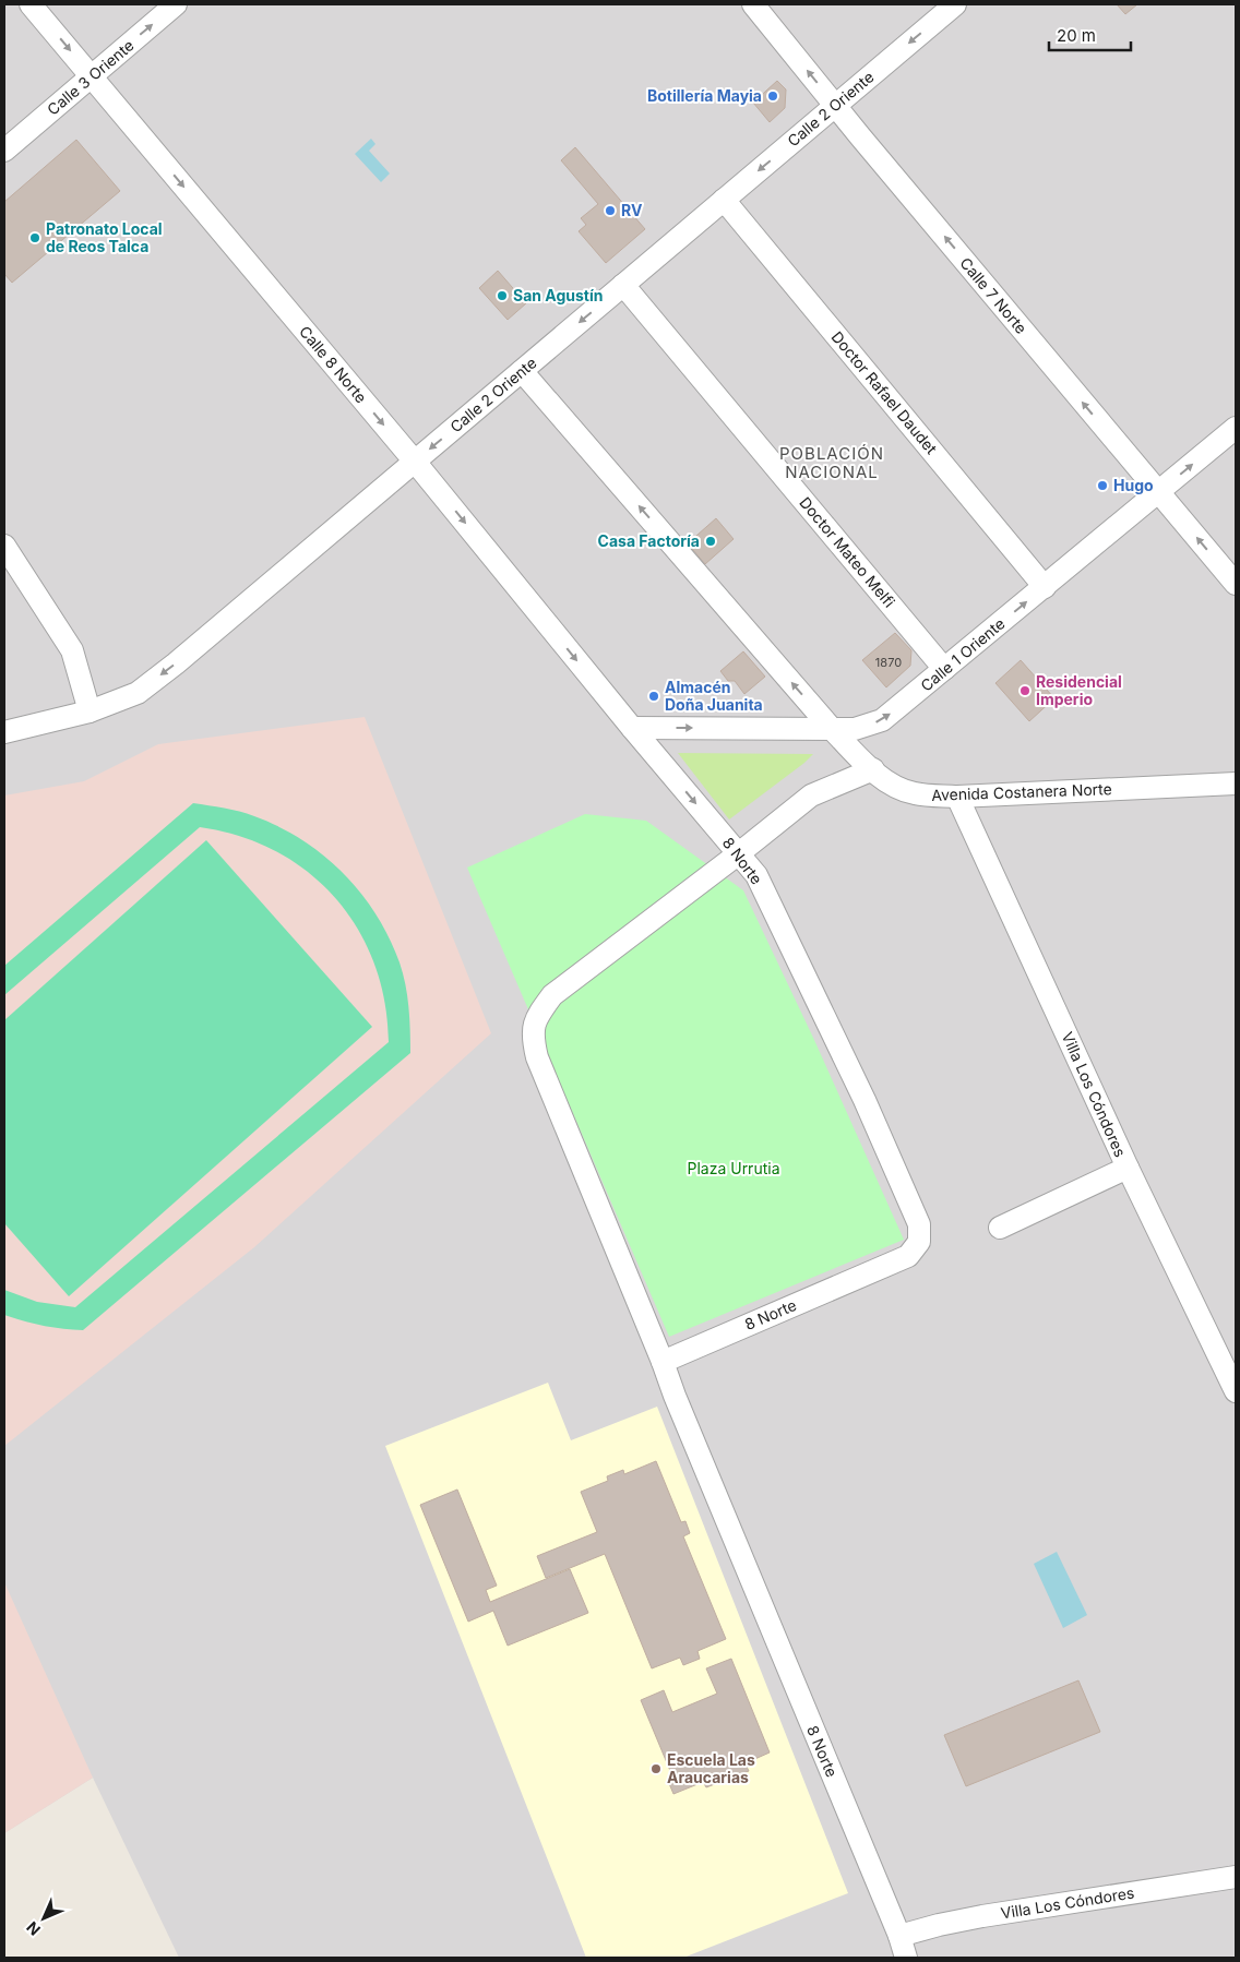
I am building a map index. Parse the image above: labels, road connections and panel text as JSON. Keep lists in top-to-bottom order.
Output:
{
  "streets": {
    "street": [
      "Calle 3 Oriente",
      "Calle 2 Oriente",
      "Calle 7 Norte",
      "Calle 8 Norte",
      "Doctor Rafael Daudet",
      "Doctor Mateo Melfi",
      "Calle 1 Oriente",
      "Avenida Costanera Norte",
      "8 Norte",
      "Villa Los Cóndores"
    ]
  },
  "crossings": [
    ["Calle 3 Oriente", "Calle 8 Norte"],
    ["Calle 2 Oriente", "Calle 7 Norte"],
    ["Calle 2 Oriente", "Calle 8 Norte"],
    ["Calle 2 Oriente", "Doctor Rafael Daudet"],
    ["Calle 2 Oriente", "Doctor Mateo Melfi"],
    ["Calle 2 Oriente", "Avenida Costanera Norte"],
    ["Calle 7 Norte", "Calle 1 Oriente"],
    ["Calle 8 Norte", "Calle 1 Oriente"],
    ["Calle 8 Norte", "8 Norte"],
    ["Doctor Rafael Daudet", "Calle 1 Oriente"],
    ["Doctor Mateo Melfi", "Calle 1 Oriente"],
    ["Calle 1 Oriente", "Avenida Costanera Norte"],
    ["Calle 1 Oriente", "8 Norte"],
    ["Avenida Costanera Norte", "Villa Los Cóndores"],
    ["8 Norte", "Villa Los Cóndores"]
  ],
  "one_way": [
    "Calle 3 Oriente",
    "Calle 2 Oriente",
    "Calle 7 Norte",
    "Calle 8 Norte",
    "Calle 1 Oriente",
    "Avenida Costanera Norte"
  ],
  "districts": ["POBLACIÓN NACIONAL"],
  "parks": ["Plaza Urrutia"],
  "places": [
    "Botillería Mayia",
    "RV",
    "Patronato Local de Reos Talca",
    "San Agustín",
    "Hugo",
    "Casa Factoría",
    "Residencial Imperio",
    "Almacén Doña Juanita",
    "Escuela Las Araucarias"
  ],
  "house_numbers": ["1870"],
  "scale_bar": "20 m",
  "north": "bottom left"
}
